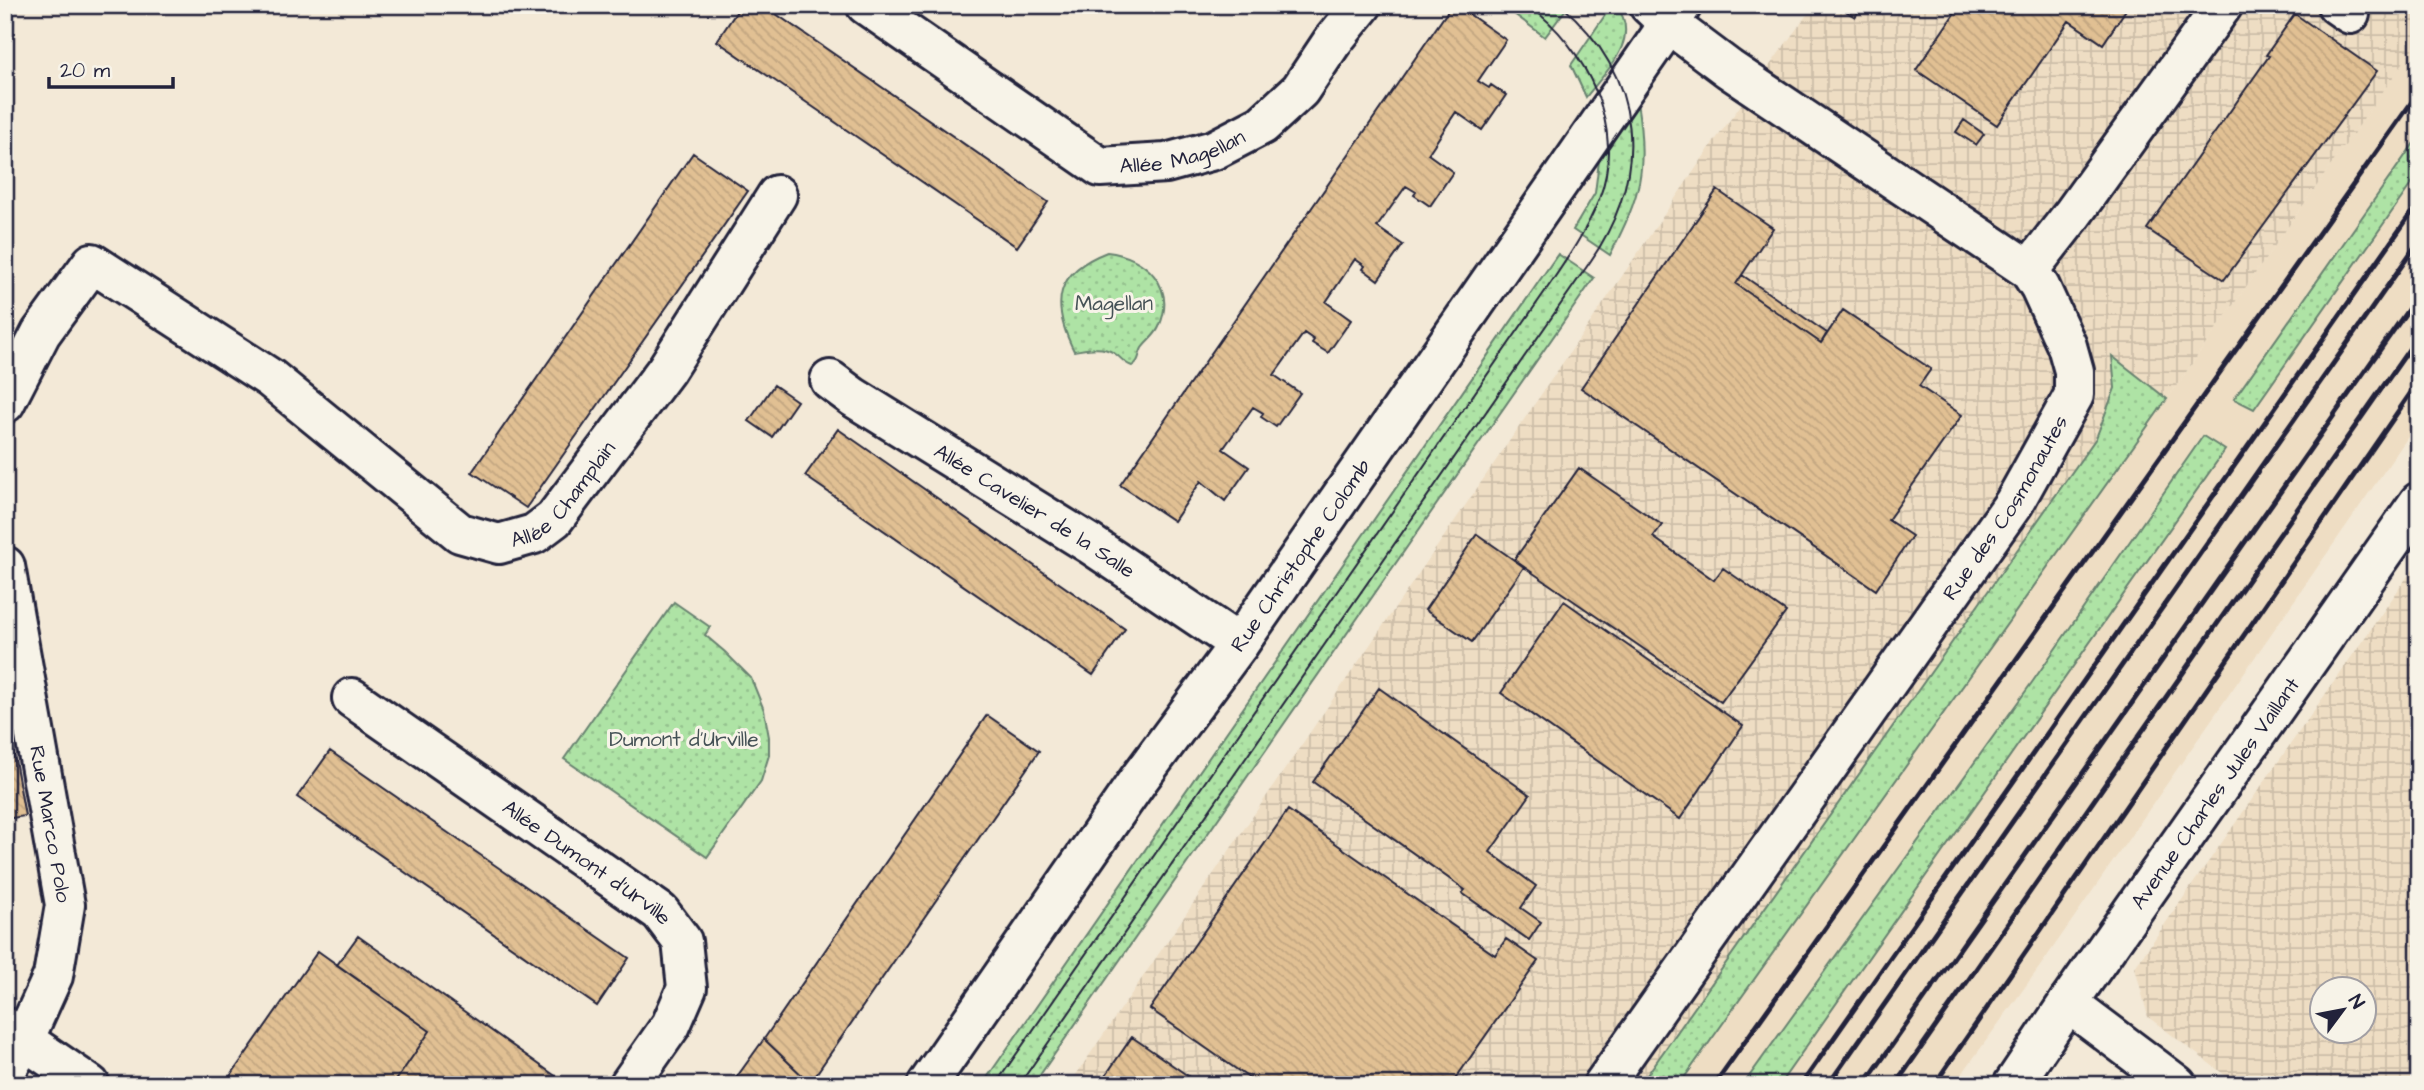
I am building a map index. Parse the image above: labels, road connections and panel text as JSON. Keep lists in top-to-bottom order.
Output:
{
  "streets": {
    "street": [
      "Allée Magellan",
      "Allée Champlain",
      "Rue des Cosmonautes",
      "Allée Cavelier de la Salle",
      "Rue Christophe Colomb",
      "Avenue Charles Jules Vaillant",
      "Rue Marco Polo",
      "Allée Dumont d'Urville"
    ]
  },
  "crossings": [
    ["Rue des Cosmonautes", "Rue Christophe Colomb"],
    ["Allée Cavelier de la Salle", "Rue Christophe Colomb"]
  ],
  "parks": ["Magellan", "Dumont d'Urville"],
  "scale_bar": "20 m",
  "north": "top right"
}
